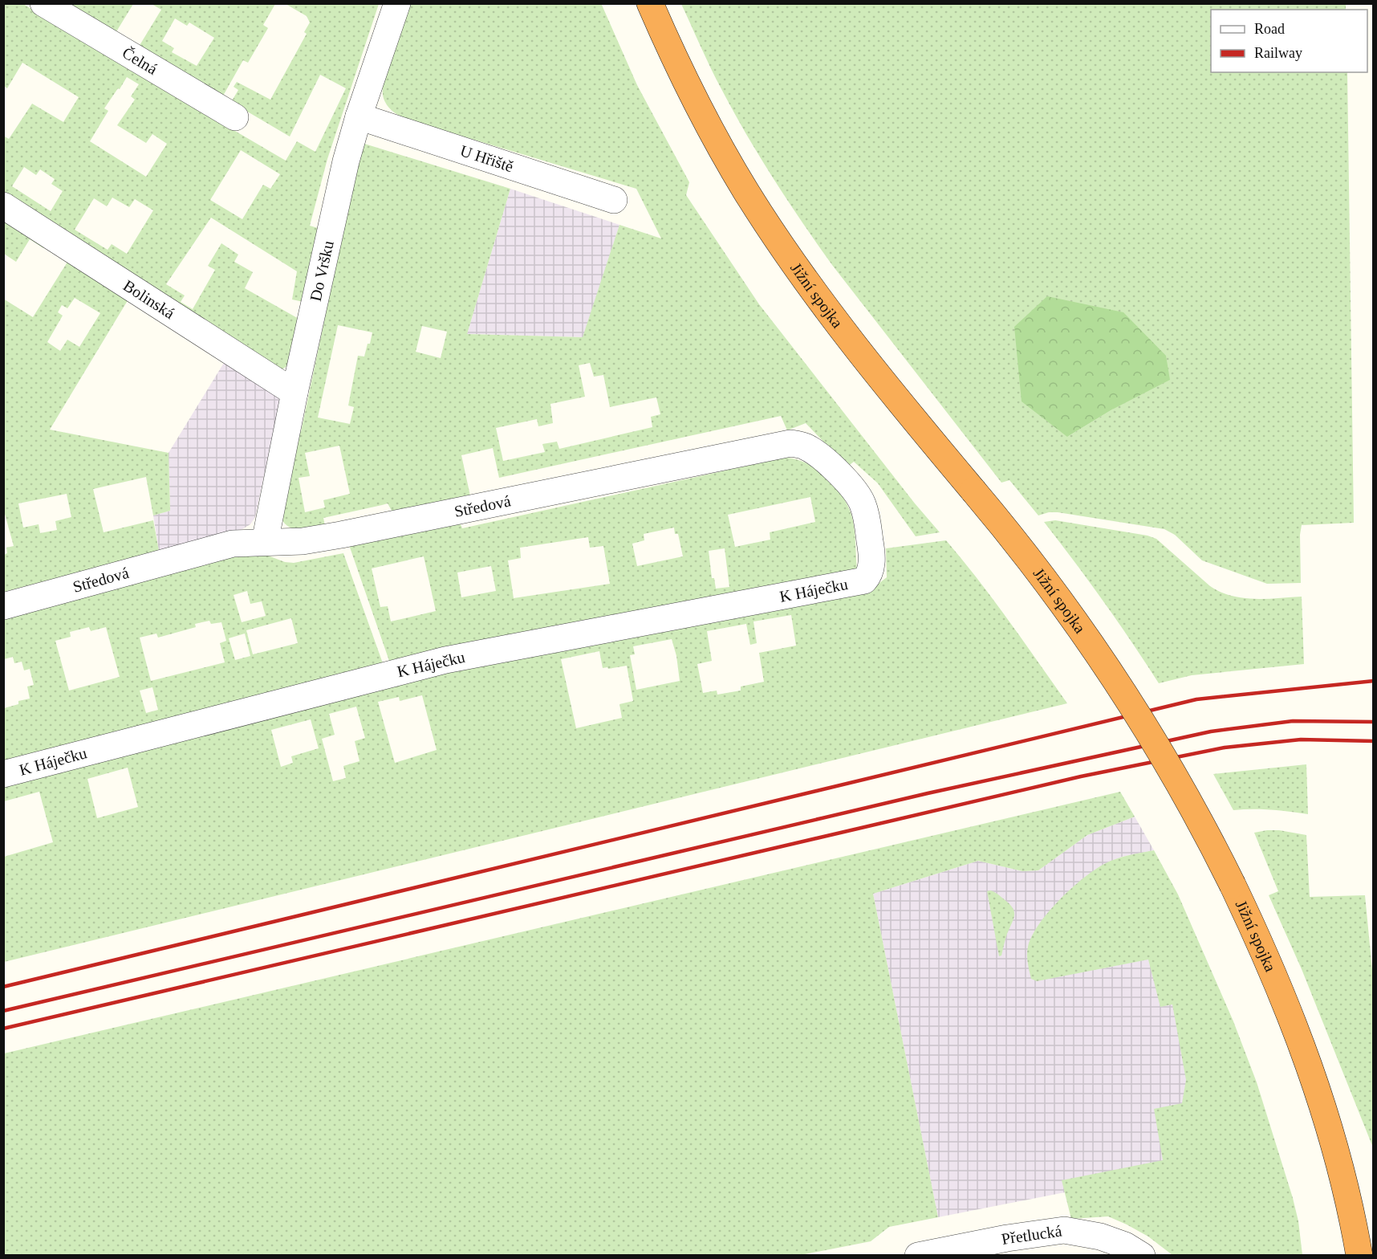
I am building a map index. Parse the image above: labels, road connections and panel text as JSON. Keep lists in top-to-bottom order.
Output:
{
  "streets": {
    "highway": ["Jižní spojka"],
    "street": [
      "Čelná",
      "U Hřiště",
      "Do Vršku",
      "Bolinská",
      "Středová",
      "K Háječku",
      "Přetlucká"
    ]
  },
  "crossings": [
    ["U Hřiště", "Do Vršku"],
    ["Do Vršku", "Bolinská"],
    ["Do Vršku", "Středová"],
    ["Středová", "K Háječku"]
  ],
  "legend": ["Road", "Railway"]
}
